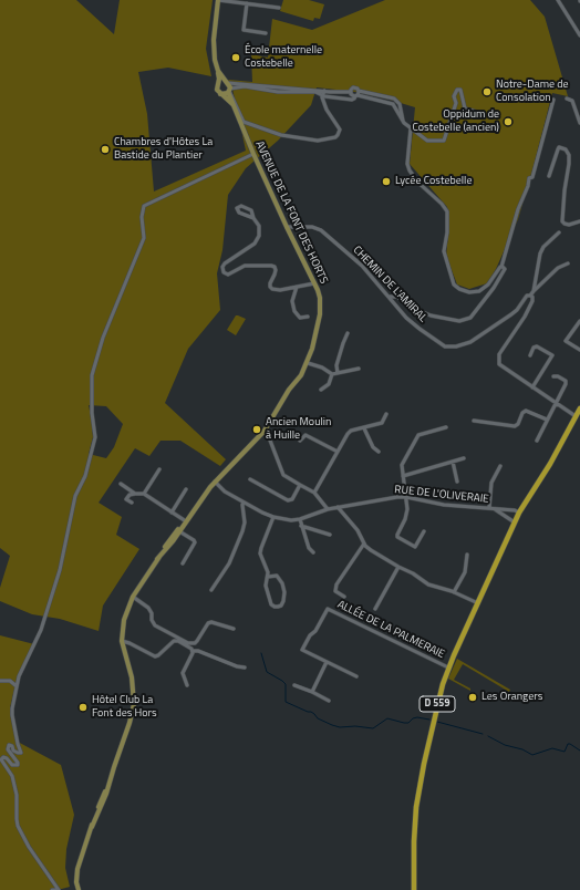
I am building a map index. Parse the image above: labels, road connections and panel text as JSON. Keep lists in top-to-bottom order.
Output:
{
  "streets": {
    "main road": ["AVENUE DE LA FONT DES HORTS", "D 559"],
    "street": ["CHEMIN DE L'AMIRAL", "RUE DE L'OLIVERAIE", "ALLÉE DE LA PALMERAIE"]
  },
  "crossings": [
    ["AVENUE DE LA FONT DES HORTS", "CHEMIN DE L'AMIRAL"],
    ["AVENUE DE LA FONT DES HORTS", "RUE DE L'OLIVERAIE"],
    ["RUE DE L'OLIVERAIE", "D 559"],
    ["ALLÉE DE LA PALMERAIE", "D 559"]
  ],
  "places": [
    "École maternelle Costebelle",
    "Notre-Dame de Consolation",
    "Oppidum de Costebelle (ancien)",
    "Chambres d'Hôtes La Bastide du Plantier",
    "Lycée Costebelle",
    "Ancien Moulin à Huille",
    "Les Orangers",
    "Hôtel Club La Font des Hors"
  ]
}
